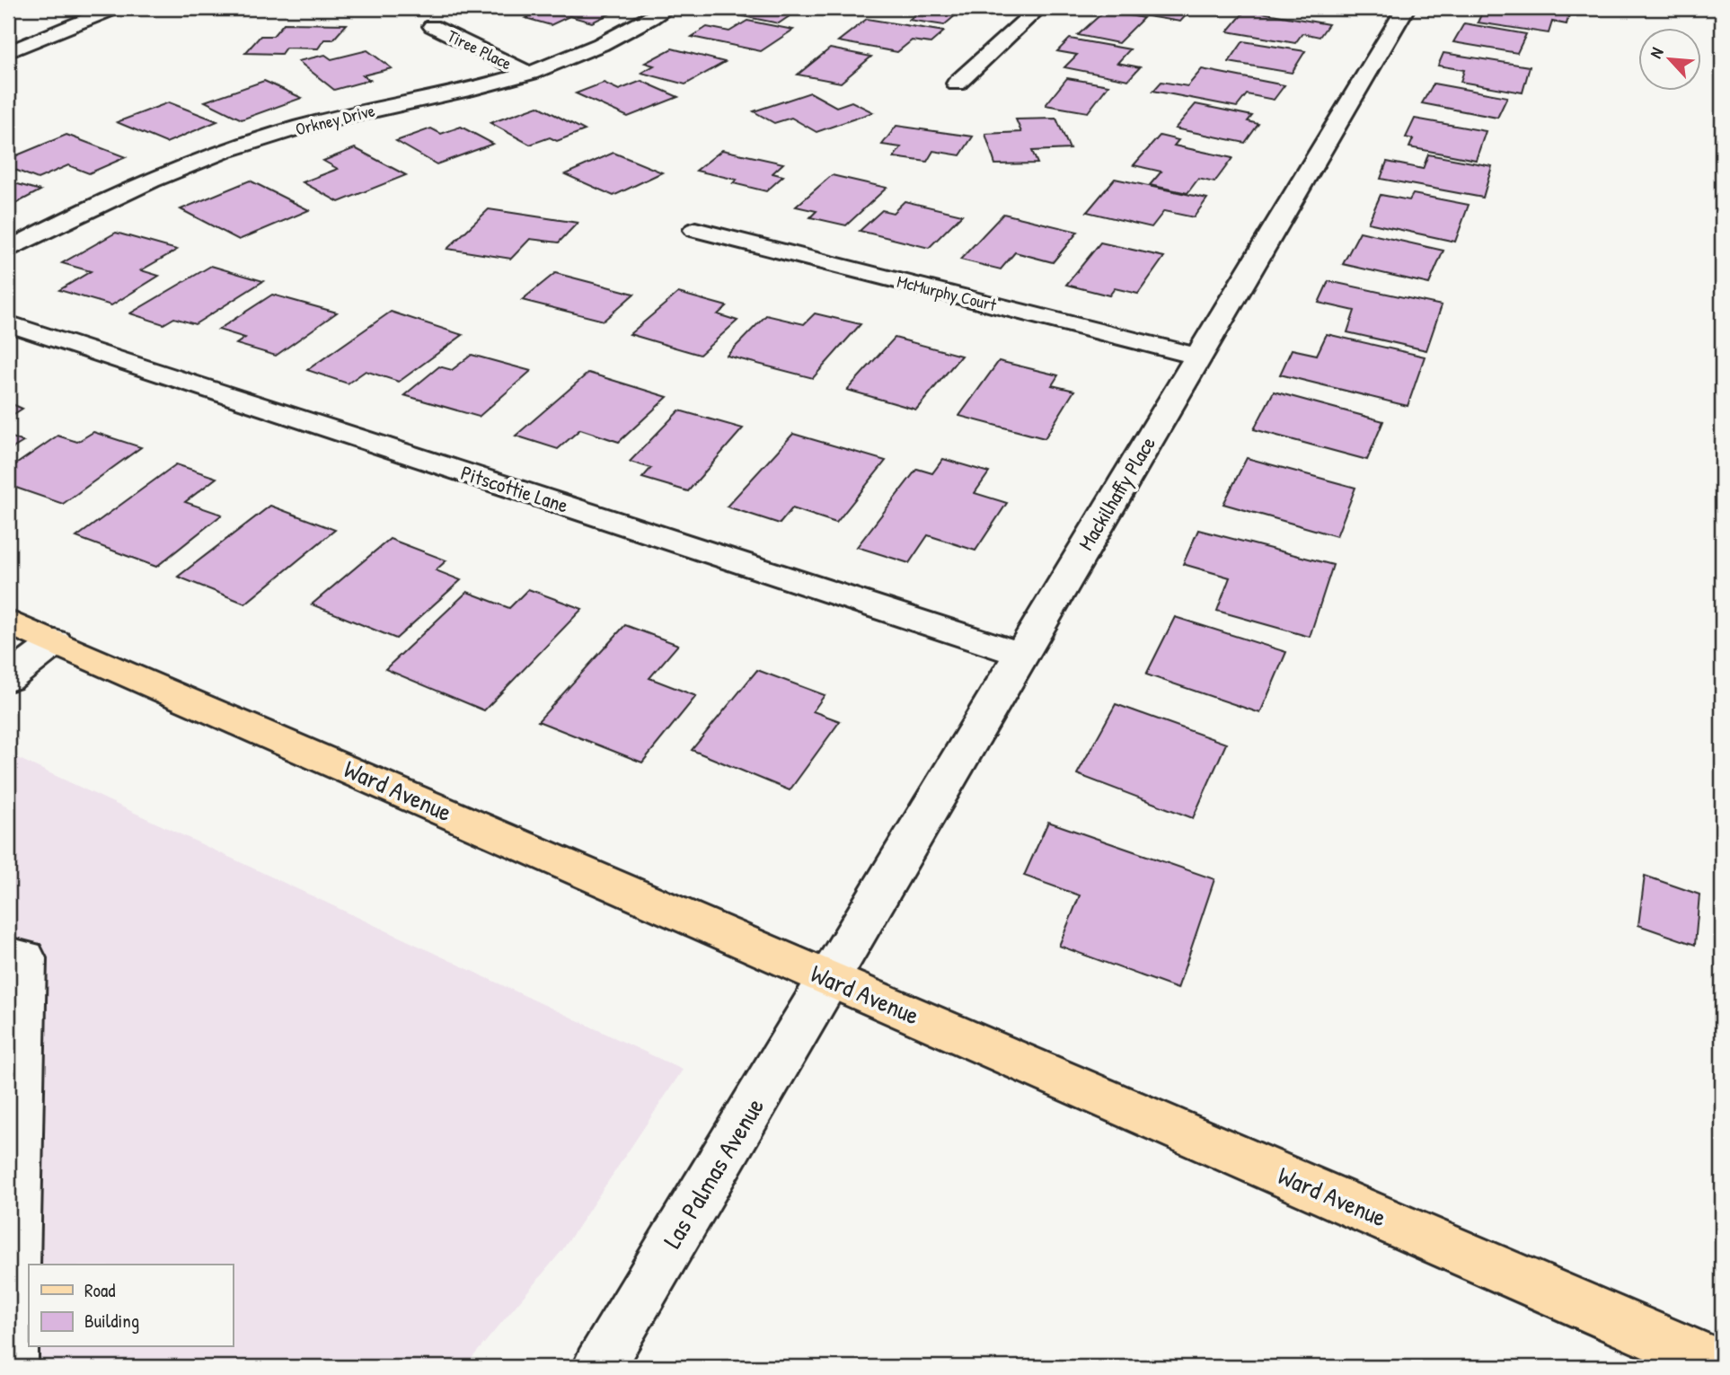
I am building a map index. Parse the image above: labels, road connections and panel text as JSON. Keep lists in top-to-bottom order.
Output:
{
  "streets": {
    "main road": ["Ward Avenue"],
    "street": [
      "Tiree Place",
      "Orkney Drive",
      "McMurphy Court",
      "Pitscottie Lane",
      "Mackilhaffy Place",
      "Las Palmas Avenue"
    ]
  },
  "crossings": [
    ["Tiree Place", "Orkney Drive"],
    ["McMurphy Court", "Mackilhaffy Place"],
    ["Pitscottie Lane", "Mackilhaffy Place"],
    ["Mackilhaffy Place", "Ward Avenue"],
    ["Mackilhaffy Place", "Las Palmas Avenue"],
    ["Ward Avenue", "Las Palmas Avenue"]
  ],
  "legend": ["Road", "Building"],
  "north": "top left"
}
